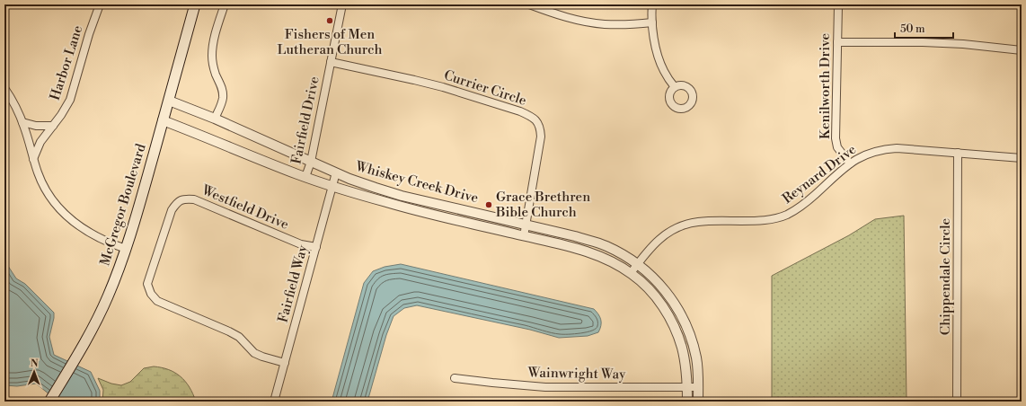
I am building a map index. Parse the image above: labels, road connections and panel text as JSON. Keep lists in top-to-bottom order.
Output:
{
  "streets": {
    "main road": ["McGregor Boulevard"],
    "street": [
      "Harbor Lane",
      "Kenilworth Drive",
      "Currier Circle",
      "Fairfield Drive",
      "Reynard Drive",
      "Whiskey Creek Drive",
      "Westfield Drive",
      "Chippendale Circle",
      "Fairfield Way",
      "Wainwright Way"
    ]
  },
  "crossings": [
    ["Kenilworth Drive", "Reynard Drive"],
    ["Currier Circle", "Fairfield Drive"],
    ["Currier Circle", "Whiskey Creek Drive"],
    ["Fairfield Drive", "Whiskey Creek Drive"],
    ["Reynard Drive", "Whiskey Creek Drive"],
    ["Reynard Drive", "Chippendale Circle"],
    ["Whiskey Creek Drive", "McGregor Boulevard"],
    ["Whiskey Creek Drive", "Fairfield Way"],
    ["Whiskey Creek Drive", "Wainwright Way"],
    ["Westfield Drive", "Fairfield Way"]
  ],
  "places": ["Fishers of Men Lutheran Church", "Grace Brethren Bible Church"],
  "scale_bar": "50 m",
  "north": "top"
}
